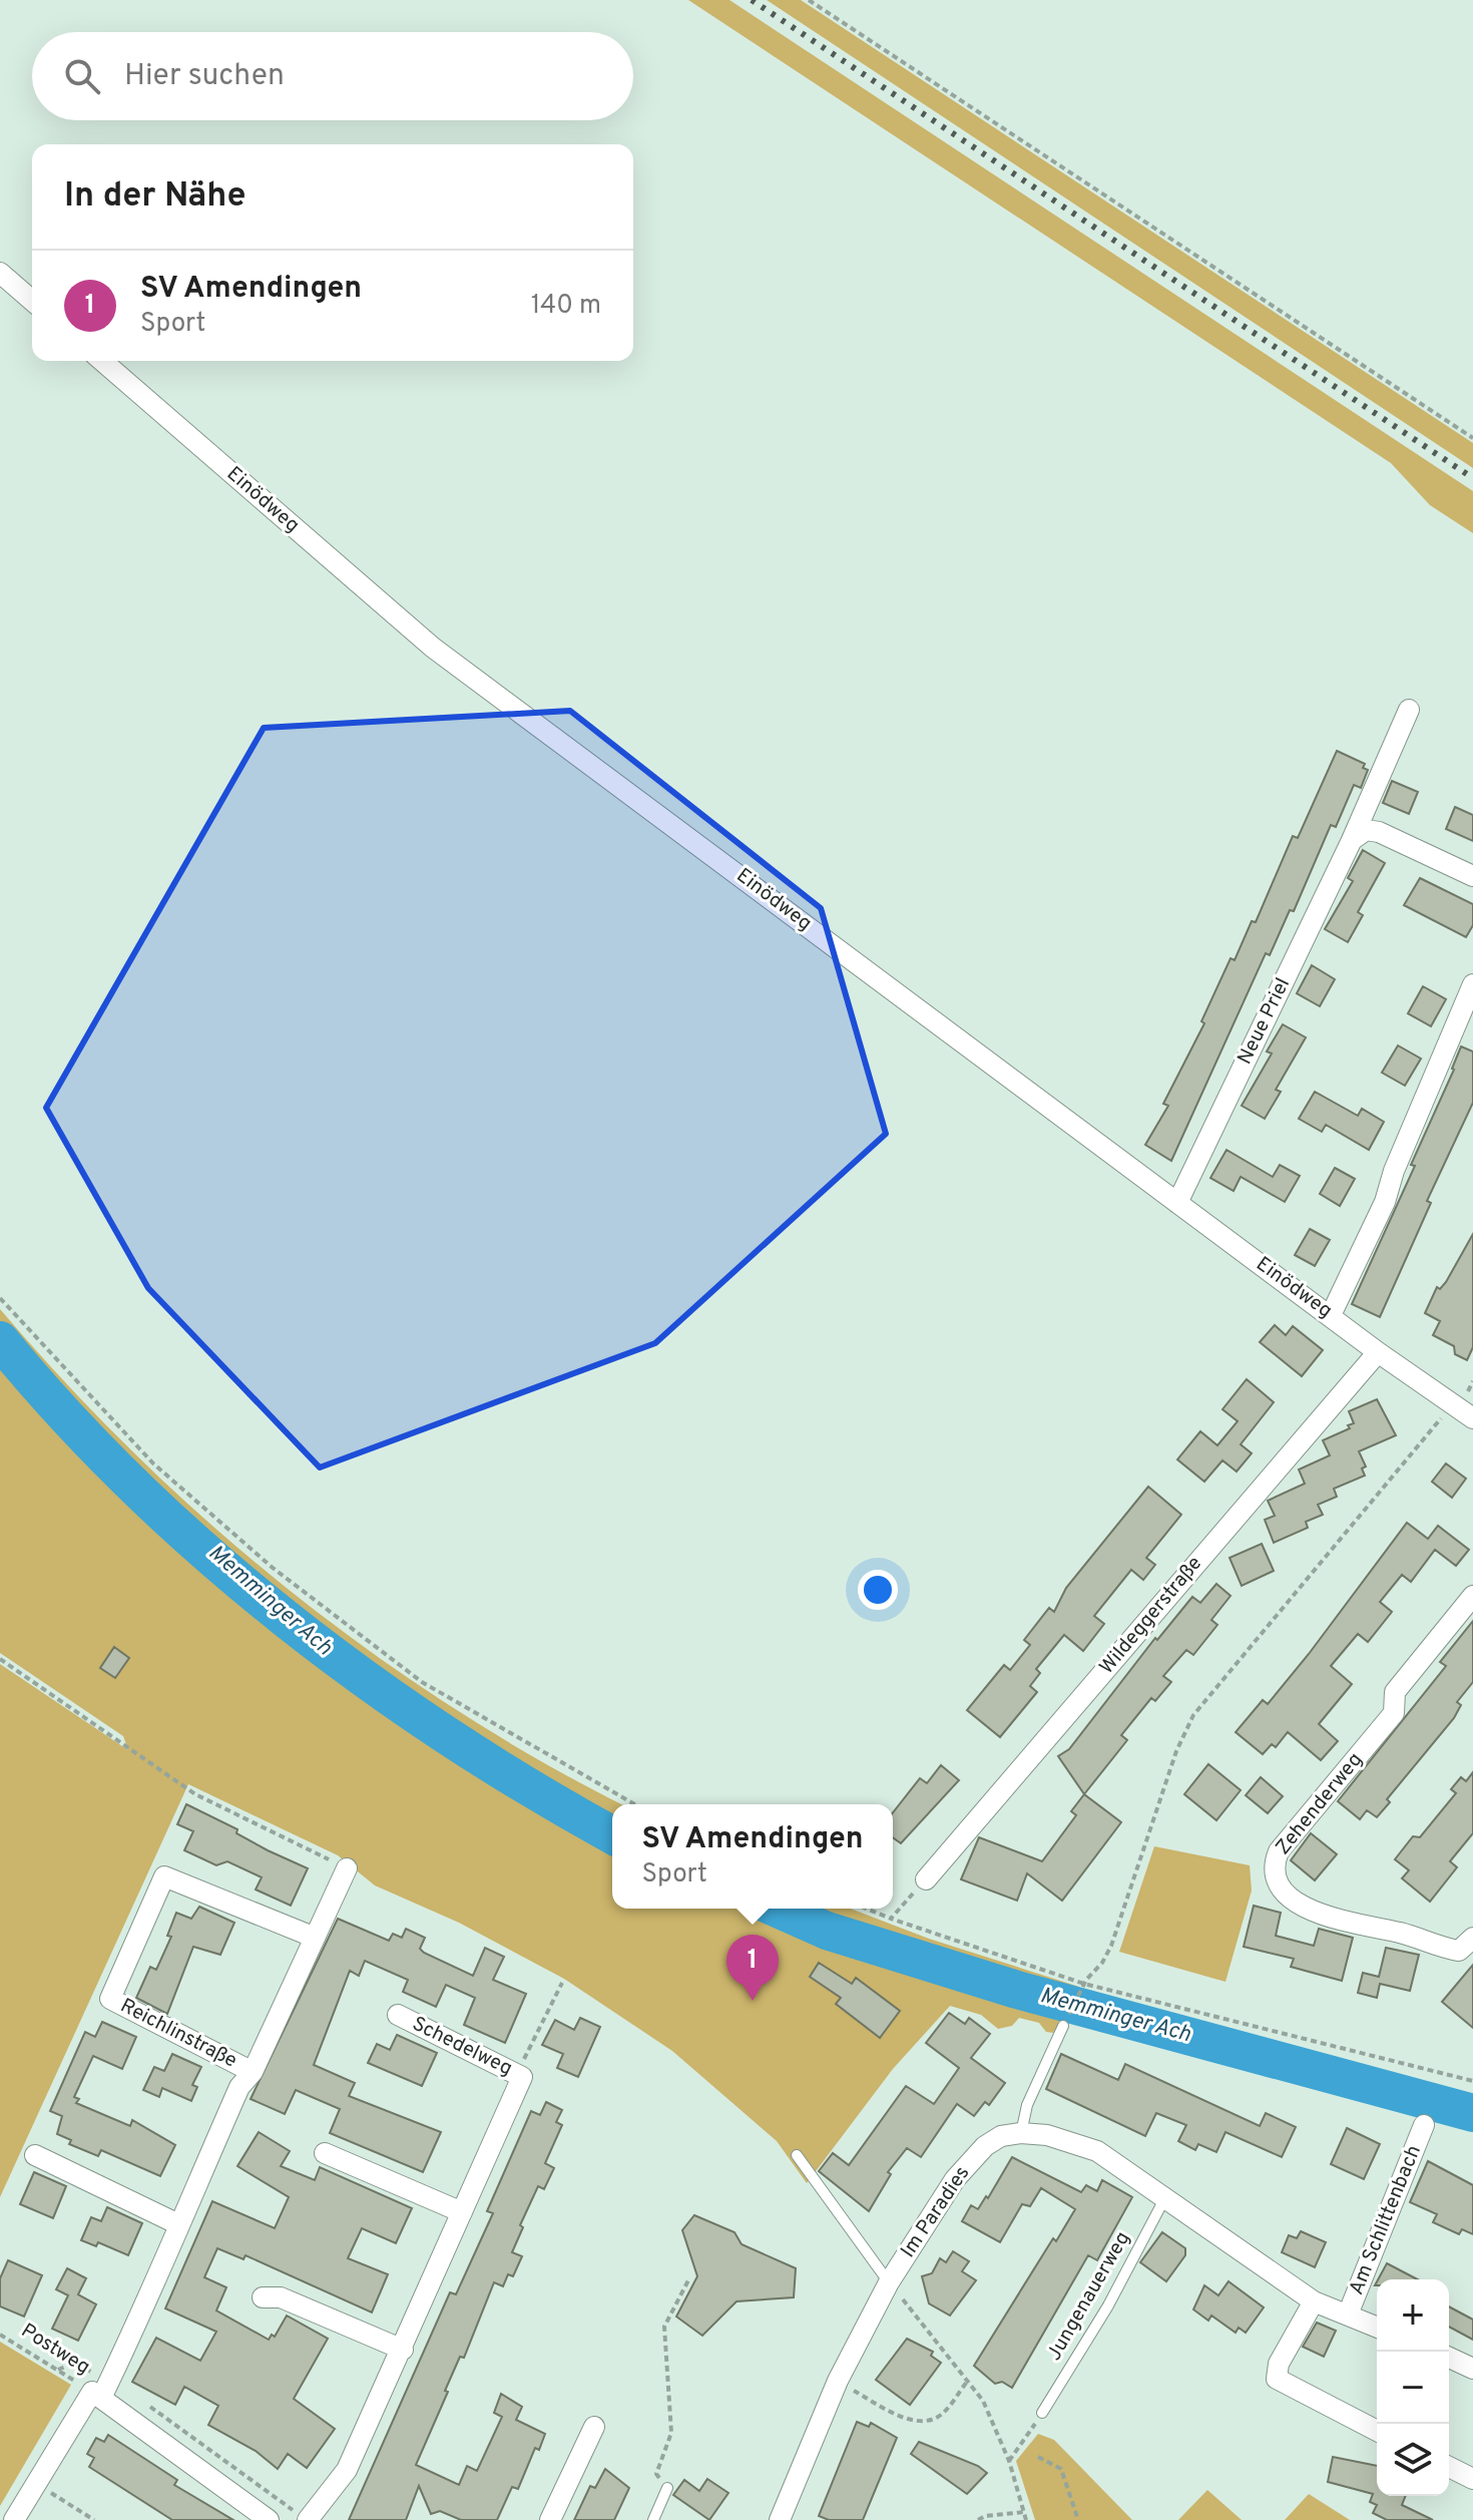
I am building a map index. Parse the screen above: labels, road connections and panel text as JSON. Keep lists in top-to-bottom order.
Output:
{
  "streets": {
    "street": [
      "Einödweg",
      "Neue Priel",
      "Wildeggerstraße",
      "Zehenderweg",
      "Reichlinstraße",
      "Schedelweg",
      "Im Paradies",
      "Am Schlittenbach"
    ],
    "lane": ["Jungenauerweg"],
    "path": ["Postweg"]
  },
  "crossings": [
    ["Einödweg", "Neue Priel"],
    ["Einödweg", "Wildeggerstraße"],
    ["Reichlinstraße", "Postweg"]
  ],
  "water": ["Memminger Ach"],
  "page": {
    "search": "Hier suchen",
    "heading": "In der Nähe",
    "list": [
      {
        "mark": "1",
        "name": "SV Amendingen",
        "note": "Sport",
        "value": "140 m"
      }
    ],
    "popup": ["SV Amendingen", "Sport"],
    "pins": "1",
    "map_buttons": ["+", "−"]
  }
}
